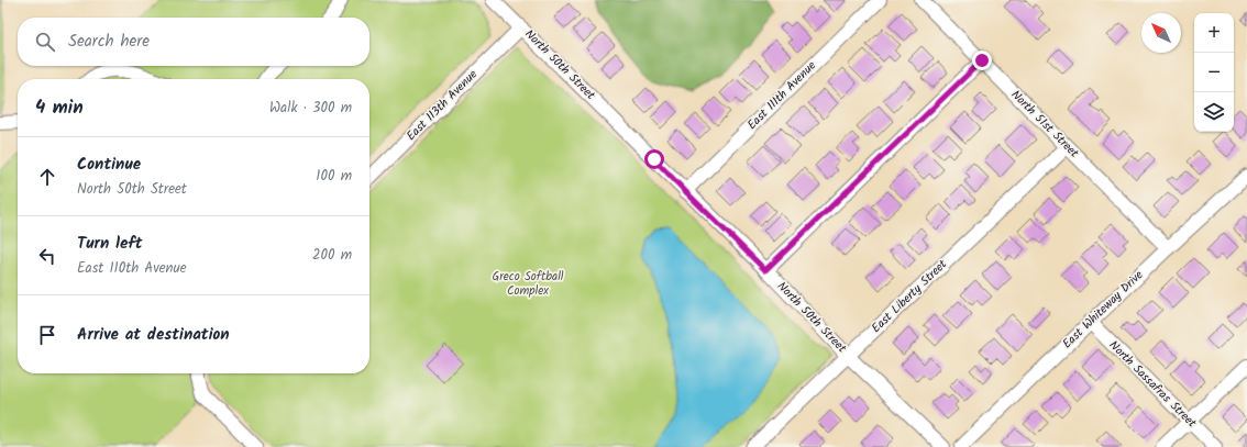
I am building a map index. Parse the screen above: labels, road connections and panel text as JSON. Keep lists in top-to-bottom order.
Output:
{
  "streets": {
    "street": [
      "North 50th Street",
      "East 111th Avenue",
      "East 113th Avenue",
      "North 51st Street",
      "East Liberty Street",
      "East Whiteway Drive",
      "North Sassafras Street"
    ]
  },
  "crossings": [
    ["North 50th Street", "East 111th Avenue"],
    ["North 50th Street", "East 113th Avenue"],
    ["North 50th Street", "East Liberty Street"],
    ["North 51st Street", "East Liberty Street"],
    ["North 51st Street", "East Whiteway Drive"],
    ["East Whiteway Drive", "North Sassafras Street"]
  ],
  "parks": ["Greco Softball Complex"],
  "north": "top left",
  "page": {
    "map_buttons": ["+", "−"],
    "search": "Search here",
    "heading": ["4 min", "Walk · 300 m"],
    "list": [
      ["Continue", "North 50th Street", "100 m"],
      ["Turn left", "East 110th Avenue", "200 m"],
      "Arrive at destination"
    ]
  }
}
